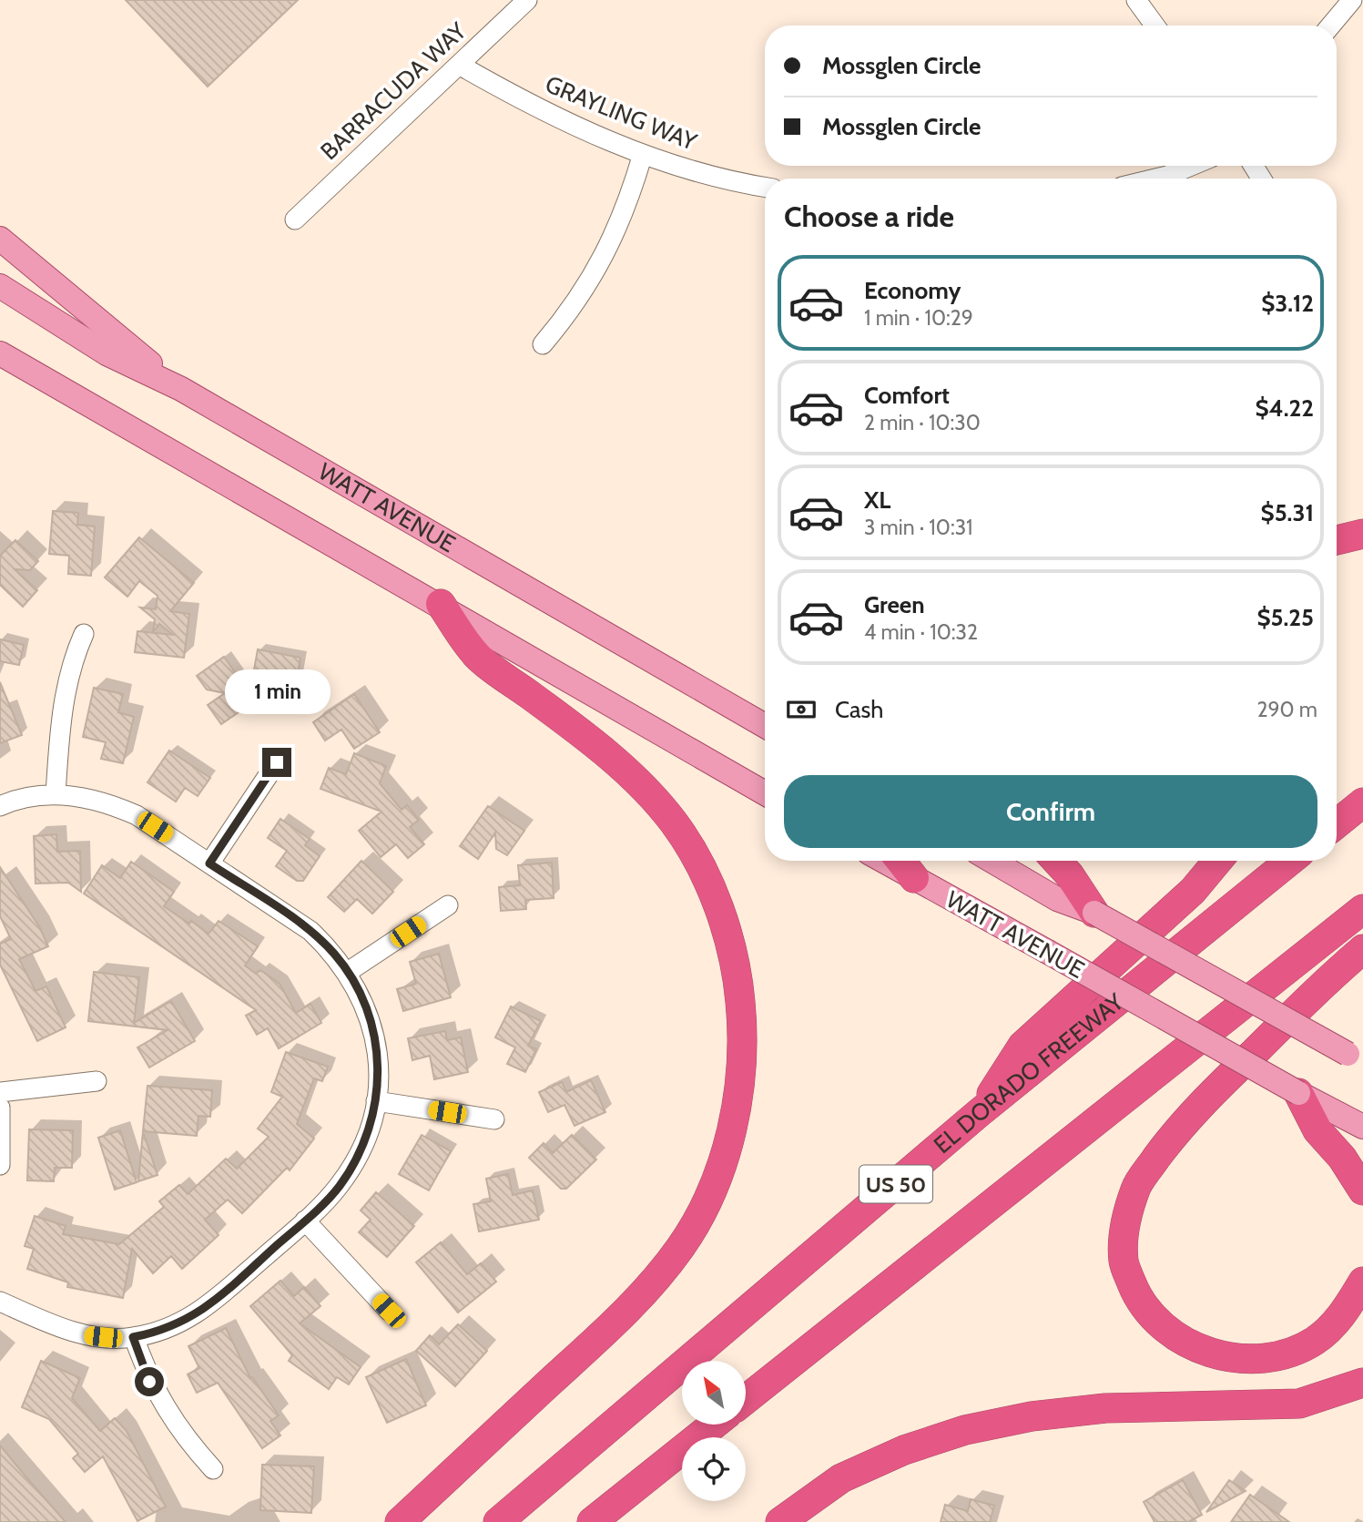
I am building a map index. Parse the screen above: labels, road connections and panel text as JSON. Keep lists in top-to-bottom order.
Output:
{
  "streets": {
    "highway": ["EL DORADO FREEWAY", "US 50"],
    "main road": ["WATT AVENUE"],
    "street": ["BARRACUDA WAY", "GRAYLING WAY"]
  },
  "crossings": [
    ["BARRACUDA WAY", "GRAYLING WAY"]
  ],
  "north": "top left",
  "page": {
    "banner": ["Mossglen Circle", "Mossglen Circle"],
    "heading": "Choose a ride",
    "list": [
      {
        "name": "Economy",
        "note": "1 min · 10:29",
        "value": "$3.12"
      },
      {
        "name": "Comfort",
        "note": "2 min · 10:30",
        "value": "$4.22"
      },
      {
        "name": "XL",
        "note": "3 min · 10:31",
        "value": "$5.31"
      },
      {
        "name": "Green",
        "note": "4 min · 10:32",
        "value": "$5.25"
      }
    ],
    "bubble": "1 min",
    "pay": ["Cash", "290 m"],
    "buttons": "Confirm"
  }
}
